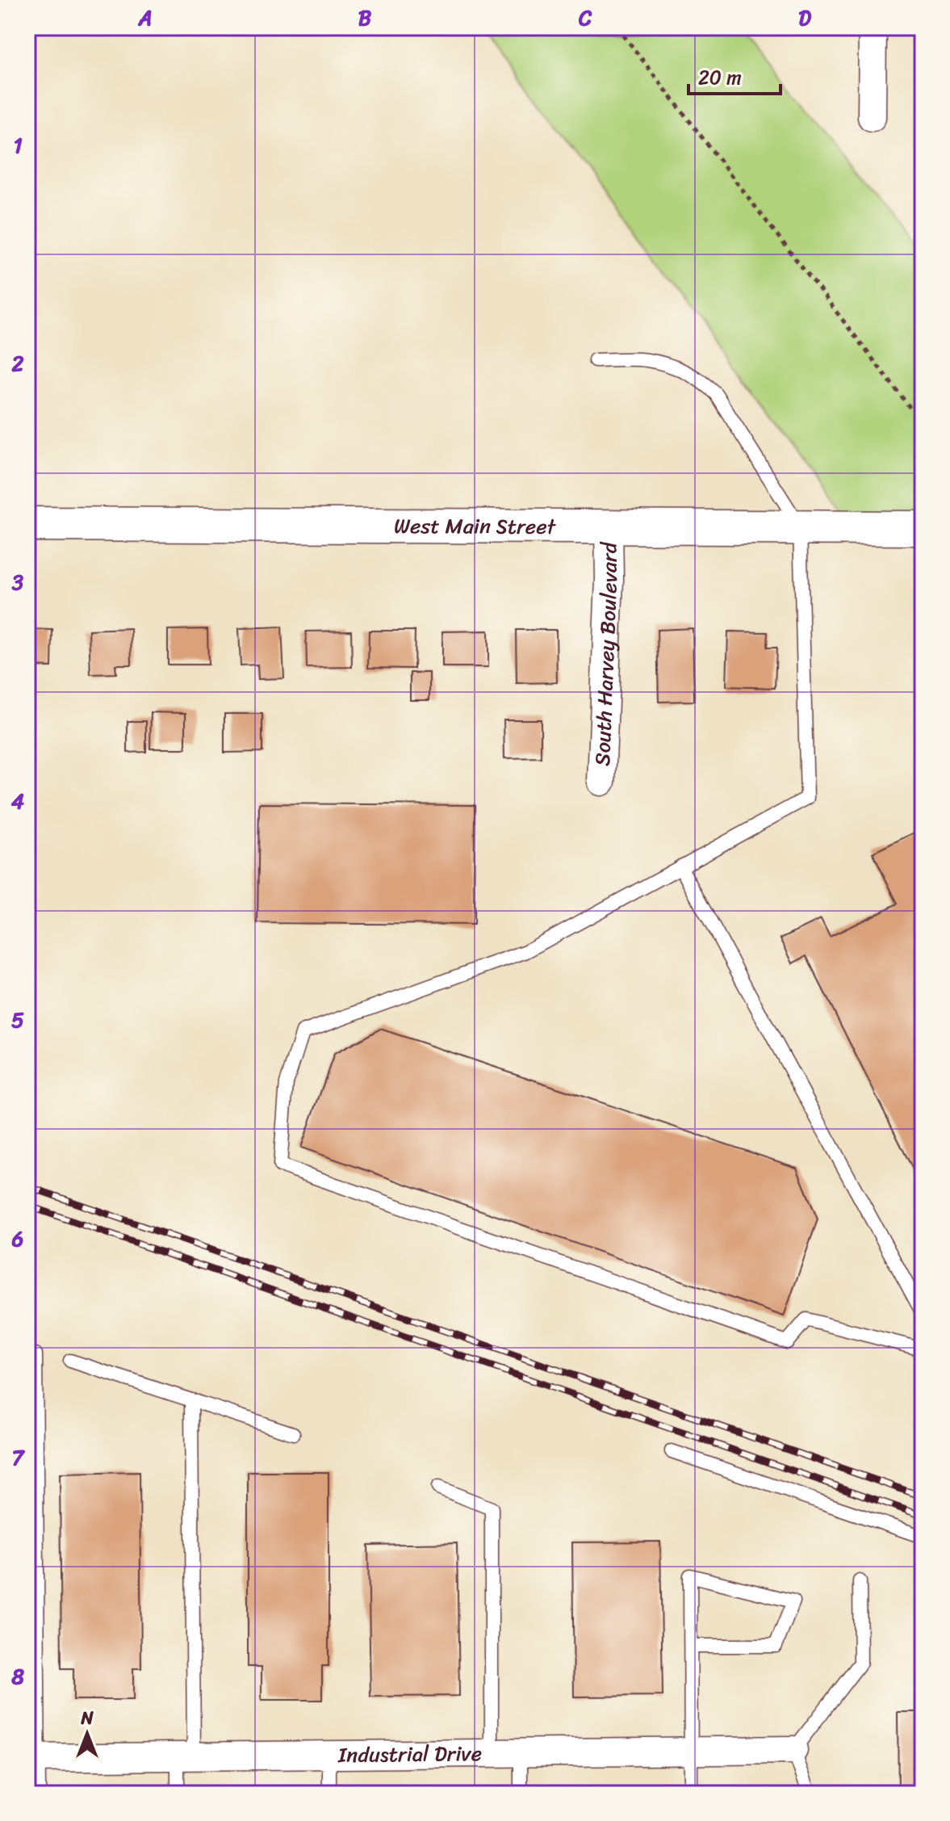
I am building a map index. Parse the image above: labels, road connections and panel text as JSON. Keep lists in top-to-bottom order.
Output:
{
  "streets": {
    "street": ["West Main Street", "South Harvey Boulevard", "Industrial Drive"]
  },
  "crossings": [
    ["West Main Street", "South Harvey Boulevard"]
  ],
  "scale_bar": "20 m",
  "north": "top",
  "grid": {
    "columns": [
      "A",
      "B",
      "C",
      "D"
    ],
    "rows": [
      "1",
      "2",
      "3",
      "4",
      "5",
      "6",
      "7",
      "8"
    ]
  }
}
